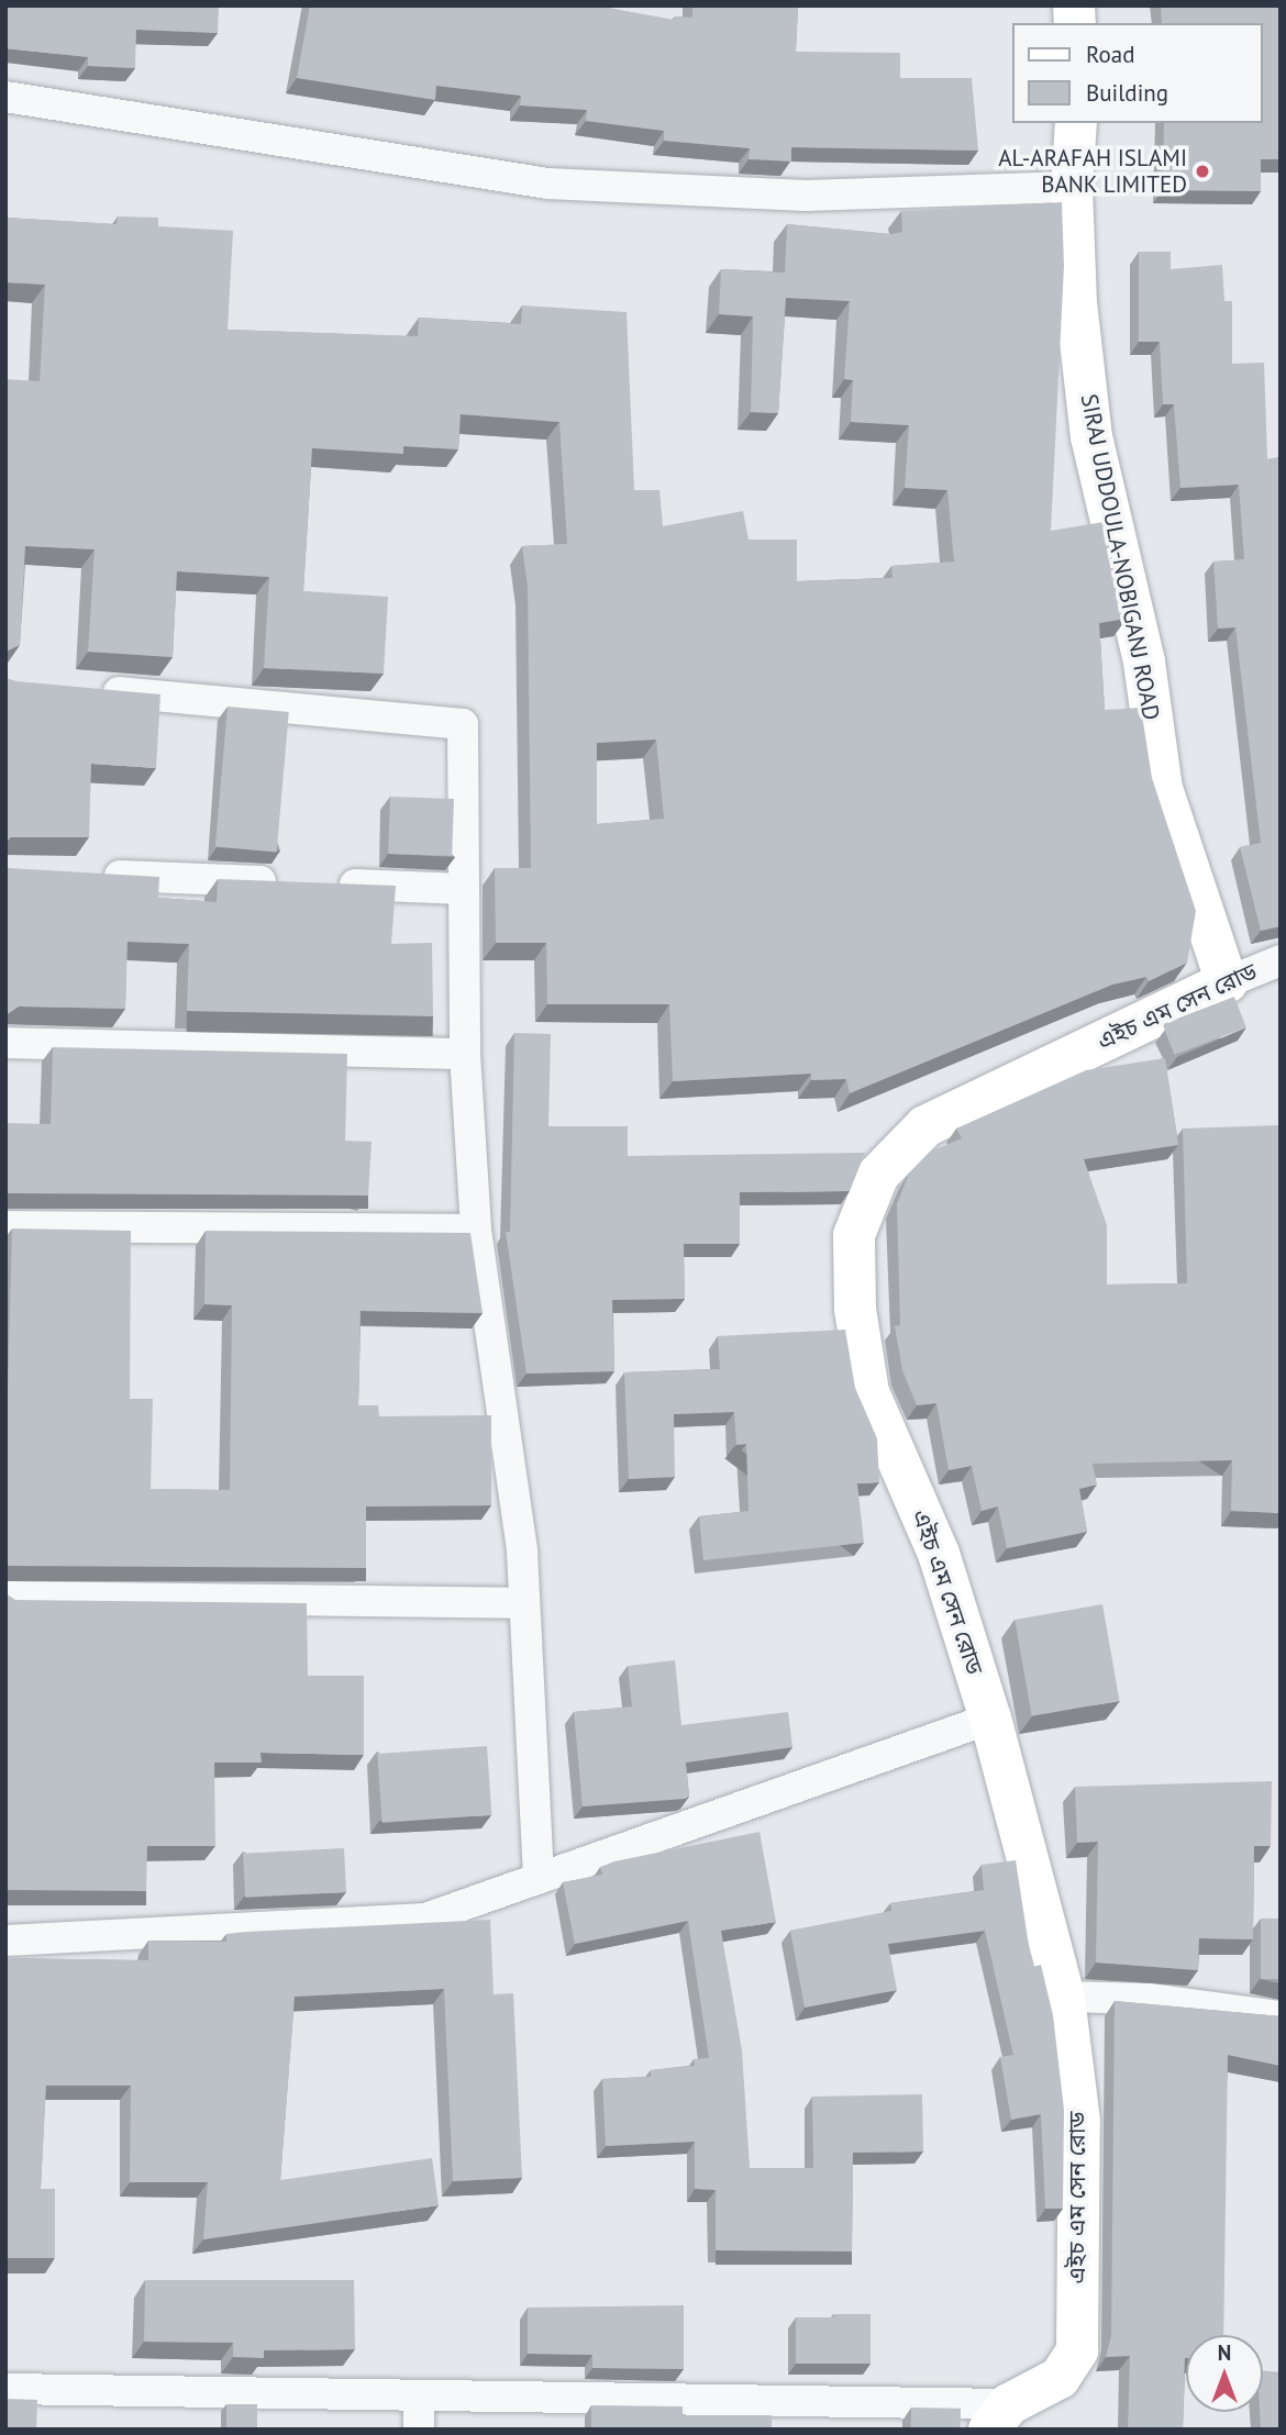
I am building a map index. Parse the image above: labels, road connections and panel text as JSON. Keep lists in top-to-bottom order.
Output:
{
  "streets": {
    "main road": ["SIRAJ UDDOULA-NOBIGANJ ROAD", "এইচ এম সেন রোড"]
  },
  "crossings": [
    ["SIRAJ UDDOULA-NOBIGANJ ROAD", "এইচ এম সেন রোড"]
  ],
  "places": ["AL-ARAFAH ISLAMI BANK LIMITED"],
  "legend": ["Road", "Building"],
  "north": "top"
}
